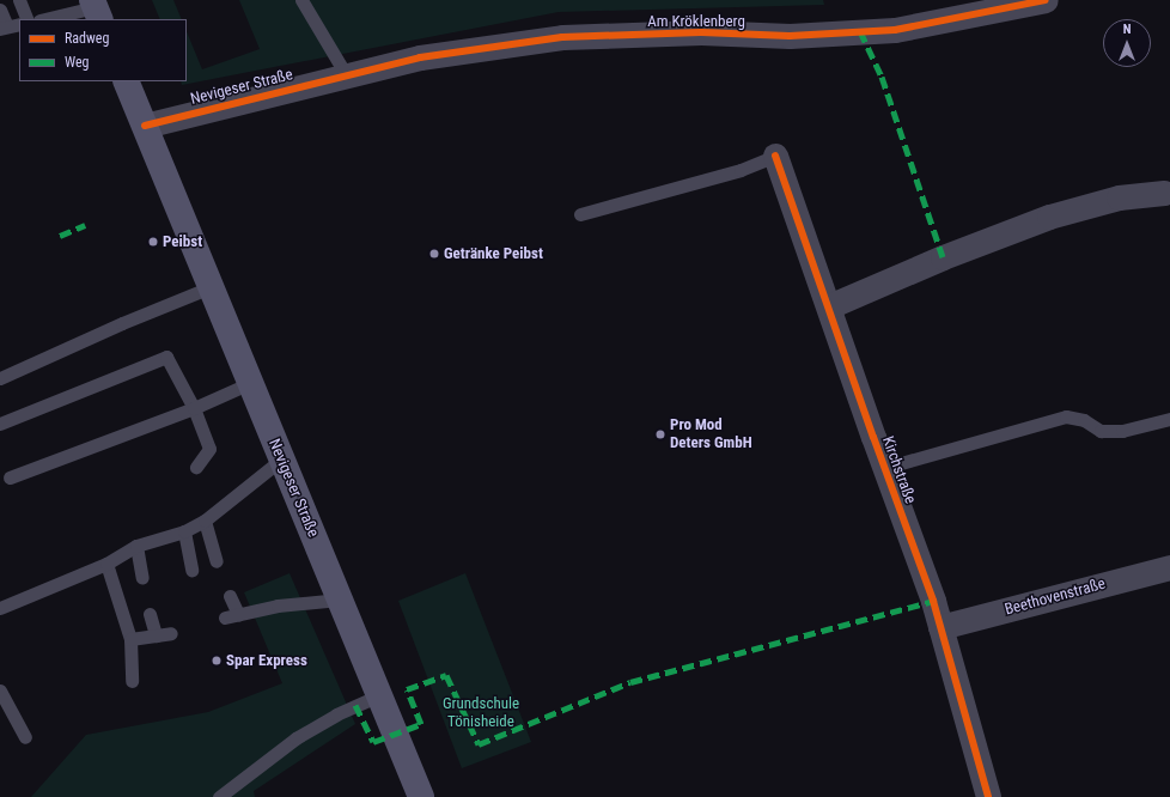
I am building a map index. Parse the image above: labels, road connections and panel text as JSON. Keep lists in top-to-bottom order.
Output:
{
  "streets": {
    "main road": ["Nevigeser Straße"],
    "street": ["Am Kröklenberg", "Kirchstraße", "Beethovenstraße"]
  },
  "crossings": [
    ["Am Kröklenberg", "Nevigeser Straße"],
    ["Kirchstraße", "Beethovenstraße"]
  ],
  "parks": ["Grundschule Tönisheide"],
  "places": [
    "Peibst",
    "Getränke Peibst",
    "Pro Mod Deters GmbH",
    "Spar Express"
  ],
  "legend": ["Radweg", "Weg"],
  "north": "top"
}
